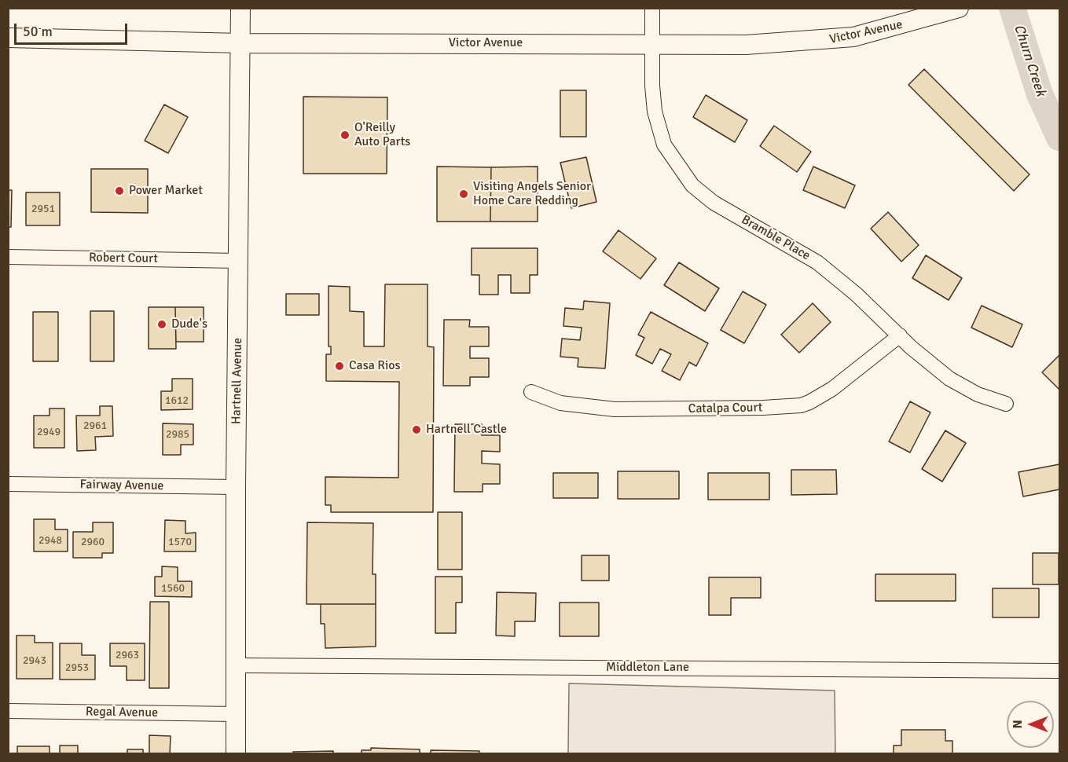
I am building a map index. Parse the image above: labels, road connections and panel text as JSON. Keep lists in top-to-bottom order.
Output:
{
  "streets": {
    "main road": ["Victor Avenue", "Hartnell Avenue"],
    "street": [
      "Bramble Place",
      "Robert Court",
      "Catalpa Court",
      "Fairway Avenue",
      "Middleton Lane",
      "Regal Avenue"
    ]
  },
  "crossings": [
    ["Victor Avenue", "Bramble Place"],
    ["Victor Avenue", "Hartnell Avenue"],
    ["Bramble Place", "Catalpa Court"],
    ["Robert Court", "Hartnell Avenue"],
    ["Hartnell Avenue", "Fairway Avenue"],
    ["Hartnell Avenue", "Middleton Lane"],
    ["Hartnell Avenue", "Regal Avenue"]
  ],
  "water": ["Churn Creek"],
  "places": [
    "O'Reilly Auto Parts",
    "Power Market",
    "Visiting Angels Senior Home Care Redding",
    "Dude's",
    "Casa Rios",
    "Hartnell Castle"
  ],
  "house_numbers": [
    "2951",
    "1612",
    "2961",
    "2949",
    "2985",
    "2948",
    "2960",
    "1570",
    "1560",
    "2963",
    "2943",
    "2953"
  ],
  "scale_bar": "50 m",
  "north": "left"
}
